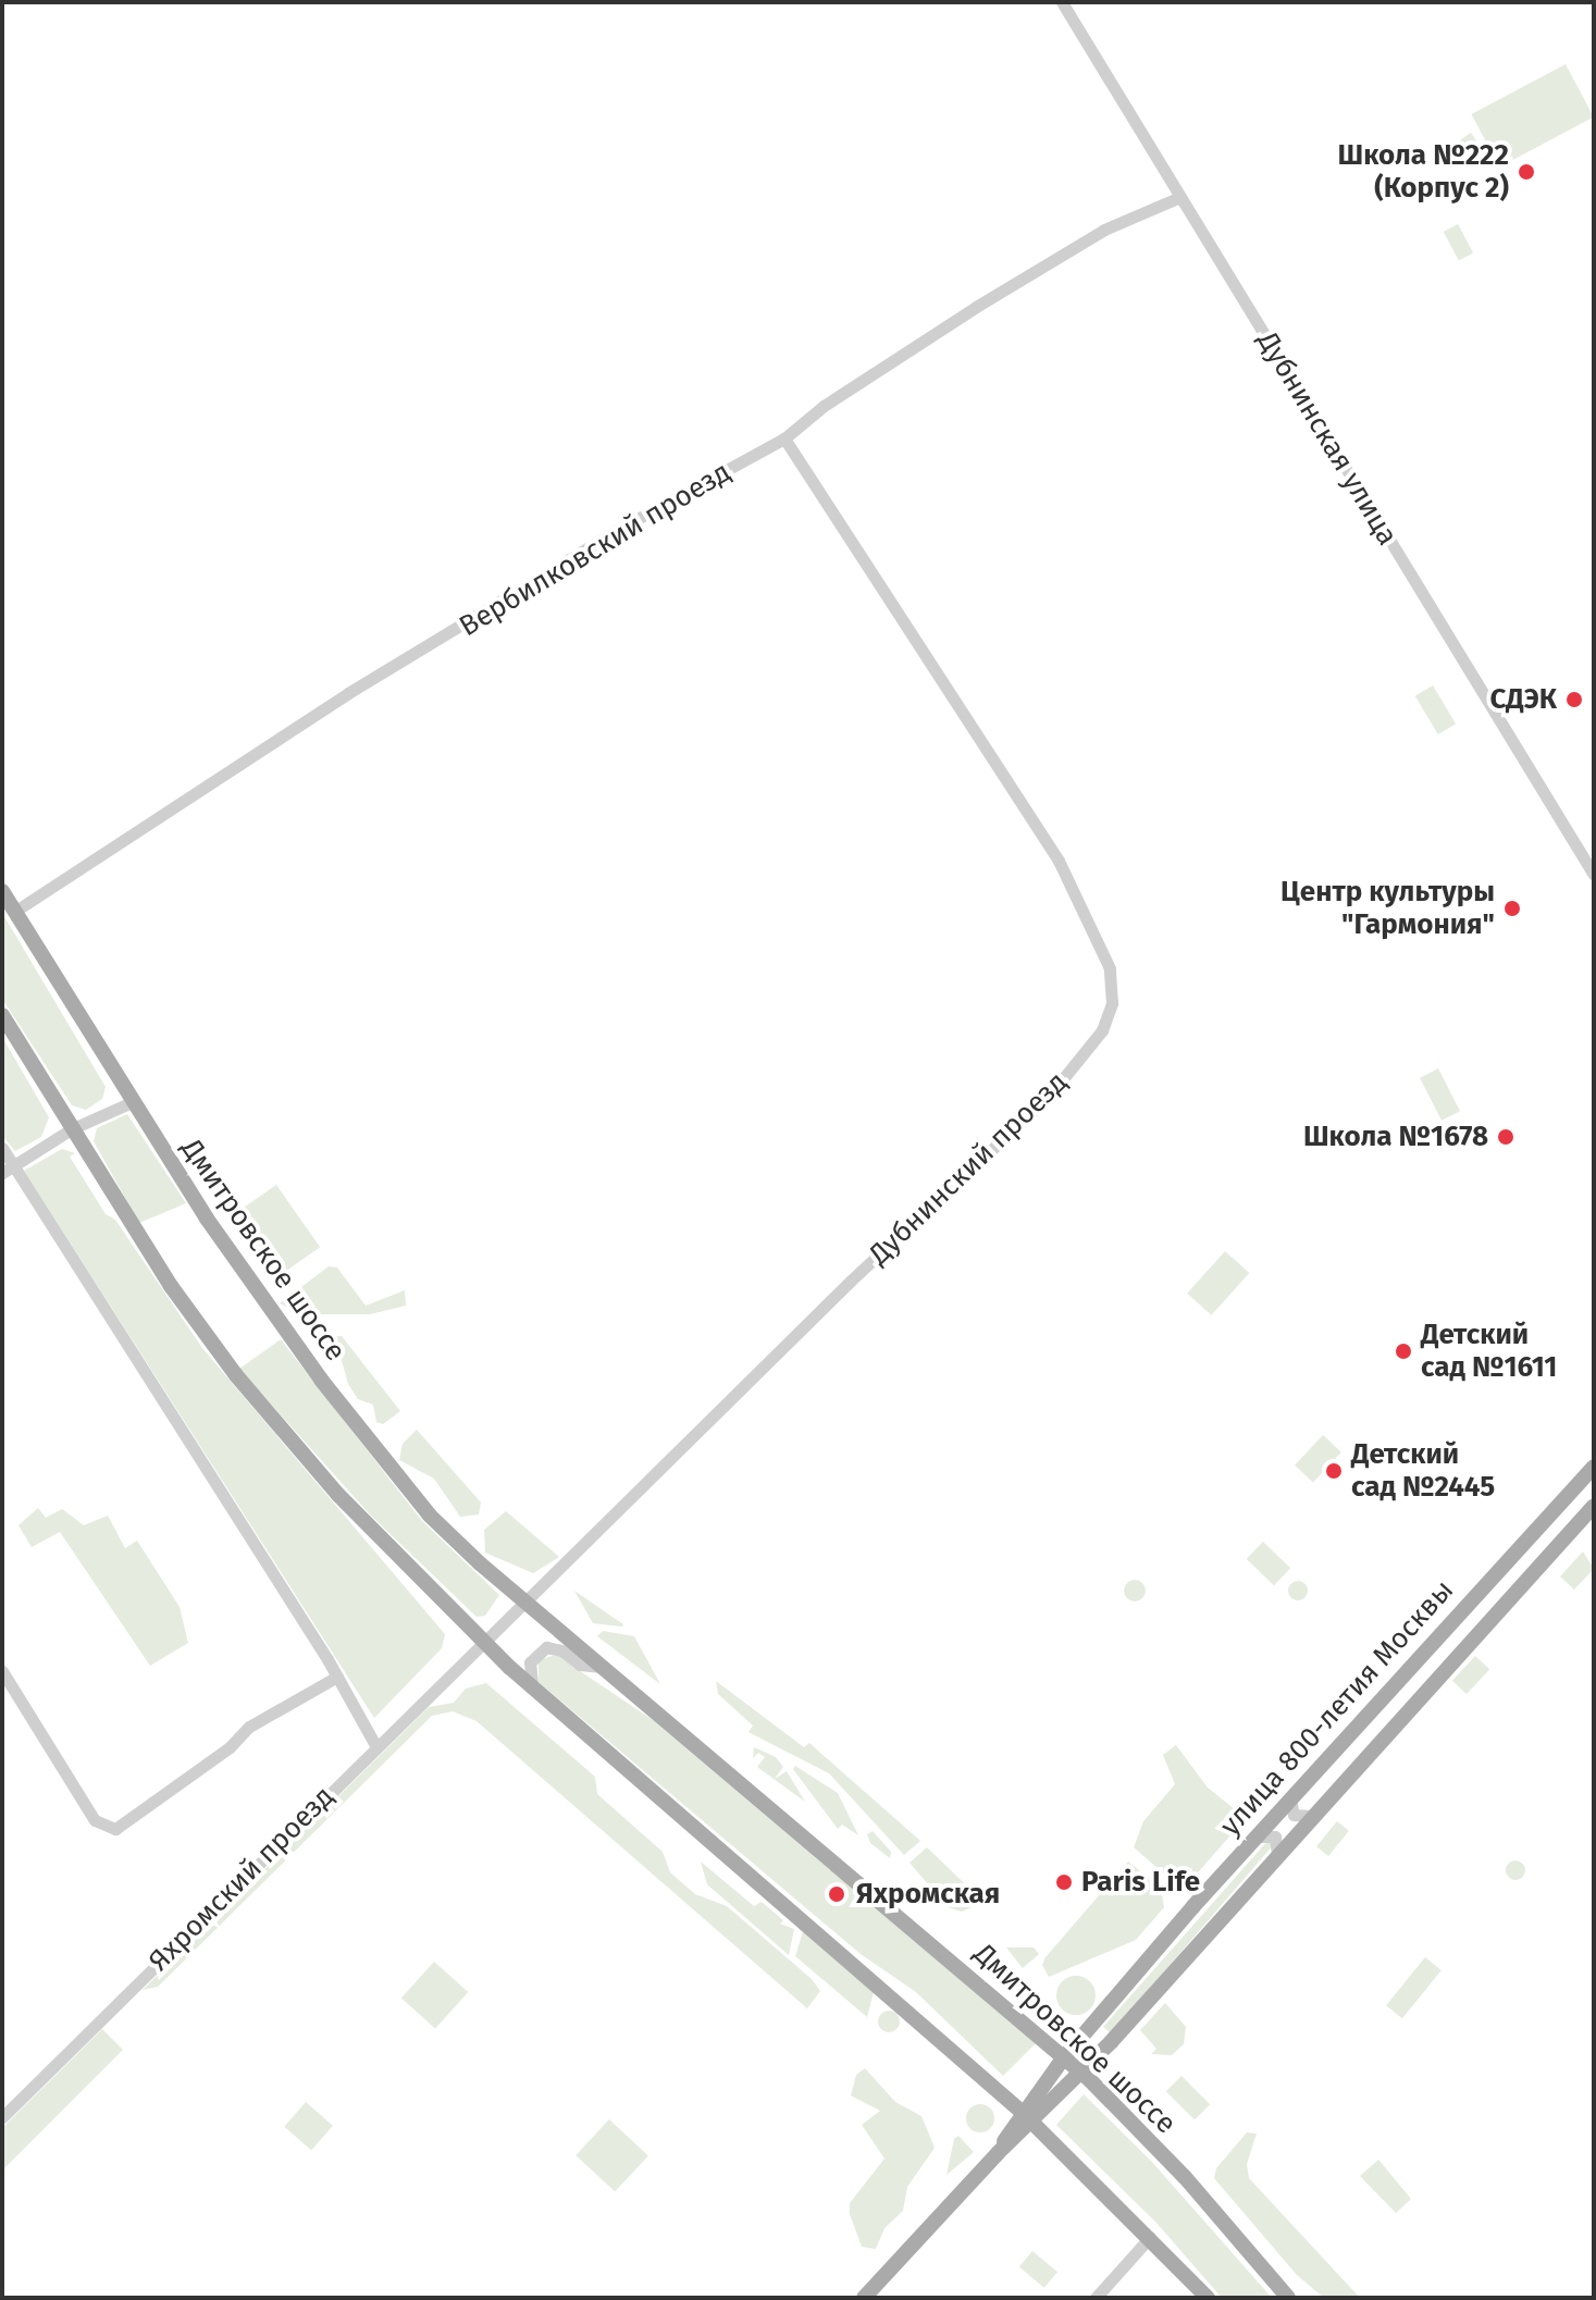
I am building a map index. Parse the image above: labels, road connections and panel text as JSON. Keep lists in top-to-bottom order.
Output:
{
  "streets": {
    "main road": ["Дмитровское шоссе", "улица 800-летия Москвы"],
    "street": [
      "Дубнинская улица",
      "Вербилковский проезд",
      "Дубнинский проезд",
      "Яхромский проезд"
    ]
  },
  "crossings": [
    ["Дубнинская улица", "Вербилковский проезд"],
    ["Вербилковский проезд", "Дубнинский проезд"],
    ["Вербилковский проезд", "Дмитровское шоссе"],
    ["Дубнинский проезд", "Дмитровское шоссе"],
    ["Дмитровское шоссе", "улица 800-летия Москвы"]
  ],
  "places": [
    "Школа №222 (Корпус 2)",
    "СДЭК",
    "Центр культуры \"Гармония\"",
    "Школа №1678",
    "Детский сад №1611",
    "Детский сад №2445",
    "Paris Life",
    "Яхромская"
  ]
}
